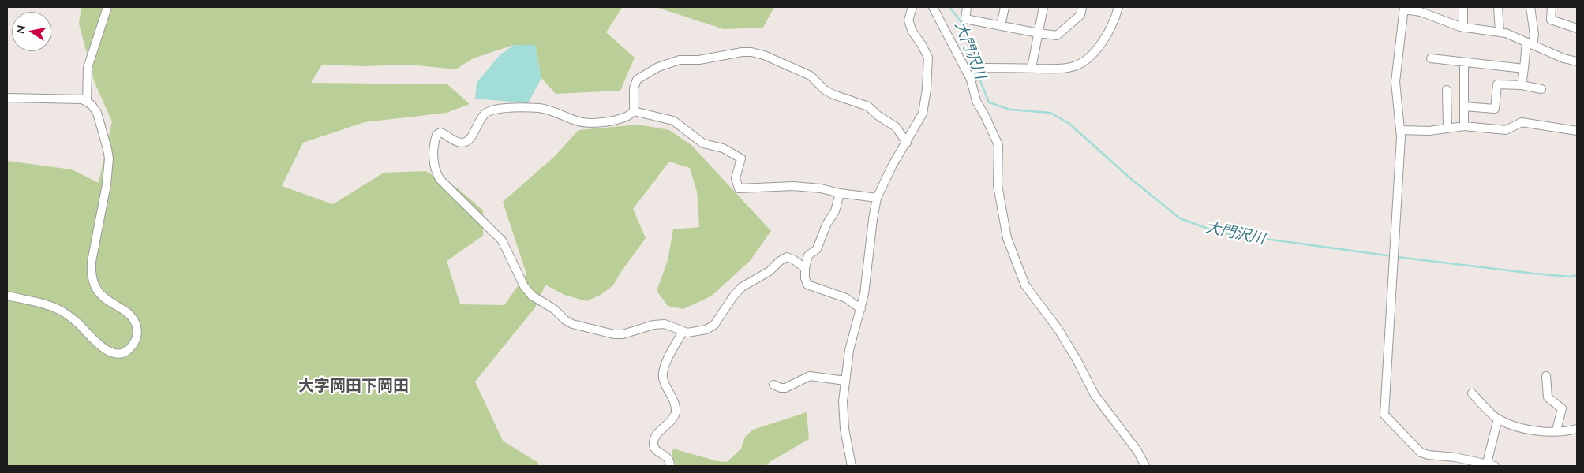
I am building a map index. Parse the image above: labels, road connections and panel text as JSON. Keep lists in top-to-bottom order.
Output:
{
  "districts": ["大字岡田下岡田"],
  "water": ["大門沢川"],
  "north": "left"
}
